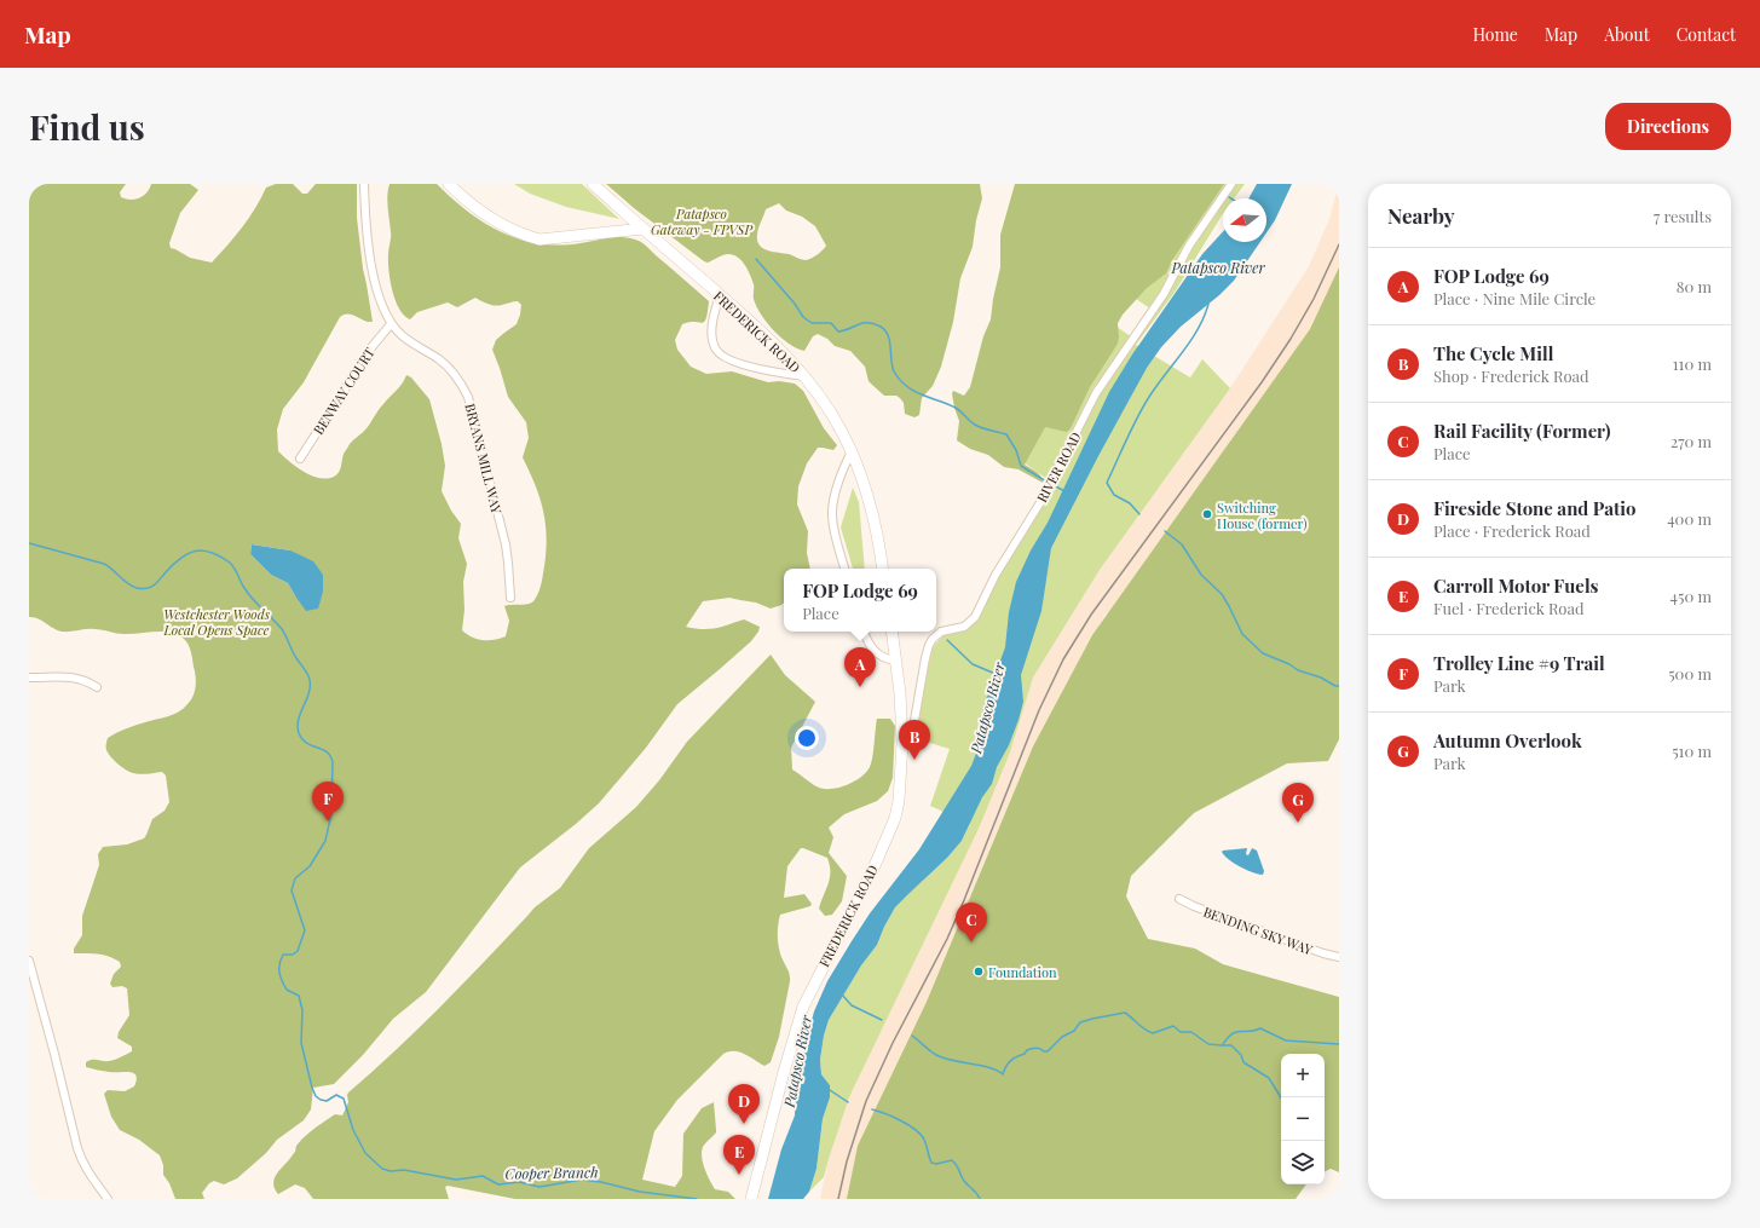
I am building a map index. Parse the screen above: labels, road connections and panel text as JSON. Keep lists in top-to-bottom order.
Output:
{
  "streets": {
    "main road": ["FREDERICK ROAD"],
    "street": [
      "BENWAY COURT",
      "BRYANS MILL WAY",
      "RIVER ROAD",
      "BENDING SKY WAY"
    ]
  },
  "crossings": [
    ["FREDERICK ROAD", "RIVER ROAD"],
    ["BENWAY COURT", "BRYANS MILL WAY"]
  ],
  "water": ["Patapsco River", "Cooper Branch"],
  "parks": ["Patapsco Gateway - FPVSP", "Westchester Woods Local Opens Space"],
  "places": ["Switching House (former)", "Foundation"],
  "north": "left",
  "page": {
    "header": "Map",
    "nav": [
      "Home",
      "Map",
      "About",
      "Contact"
    ],
    "buttons": "Directions",
    "title": "Find us",
    "heading": ["Nearby", "7 results"],
    "list": [
      {
        "mark": "A",
        "name": "FOP Lodge 69",
        "note": "Place · Nine Mile Circle",
        "value": "80 m"
      },
      {
        "mark": "B",
        "name": "The Cycle Mill",
        "note": "Shop · Frederick Road",
        "value": "110 m"
      },
      {
        "mark": "C",
        "name": "Rail Facility (Former)",
        "note": "Place",
        "value": "270 m"
      },
      {
        "mark": "D",
        "name": "Fireside Stone and Patio",
        "note": "Place · Frederick Road",
        "value": "400 m"
      },
      {
        "mark": "E",
        "name": "Carroll Motor Fuels",
        "note": "Fuel · Frederick Road",
        "value": "450 m"
      },
      {
        "mark": "F",
        "name": "Trolley Line #9 Trail",
        "note": "Park",
        "value": "500 m"
      },
      {
        "mark": "G",
        "name": "Autumn Overlook",
        "note": "Park",
        "value": "510 m"
      }
    ],
    "popup": ["FOP Lodge 69", "Place"],
    "pins": [
      "A",
      "B",
      "F",
      "G",
      "C",
      "D",
      "E"
    ],
    "map_buttons": ["+", "−"]
  }
}
